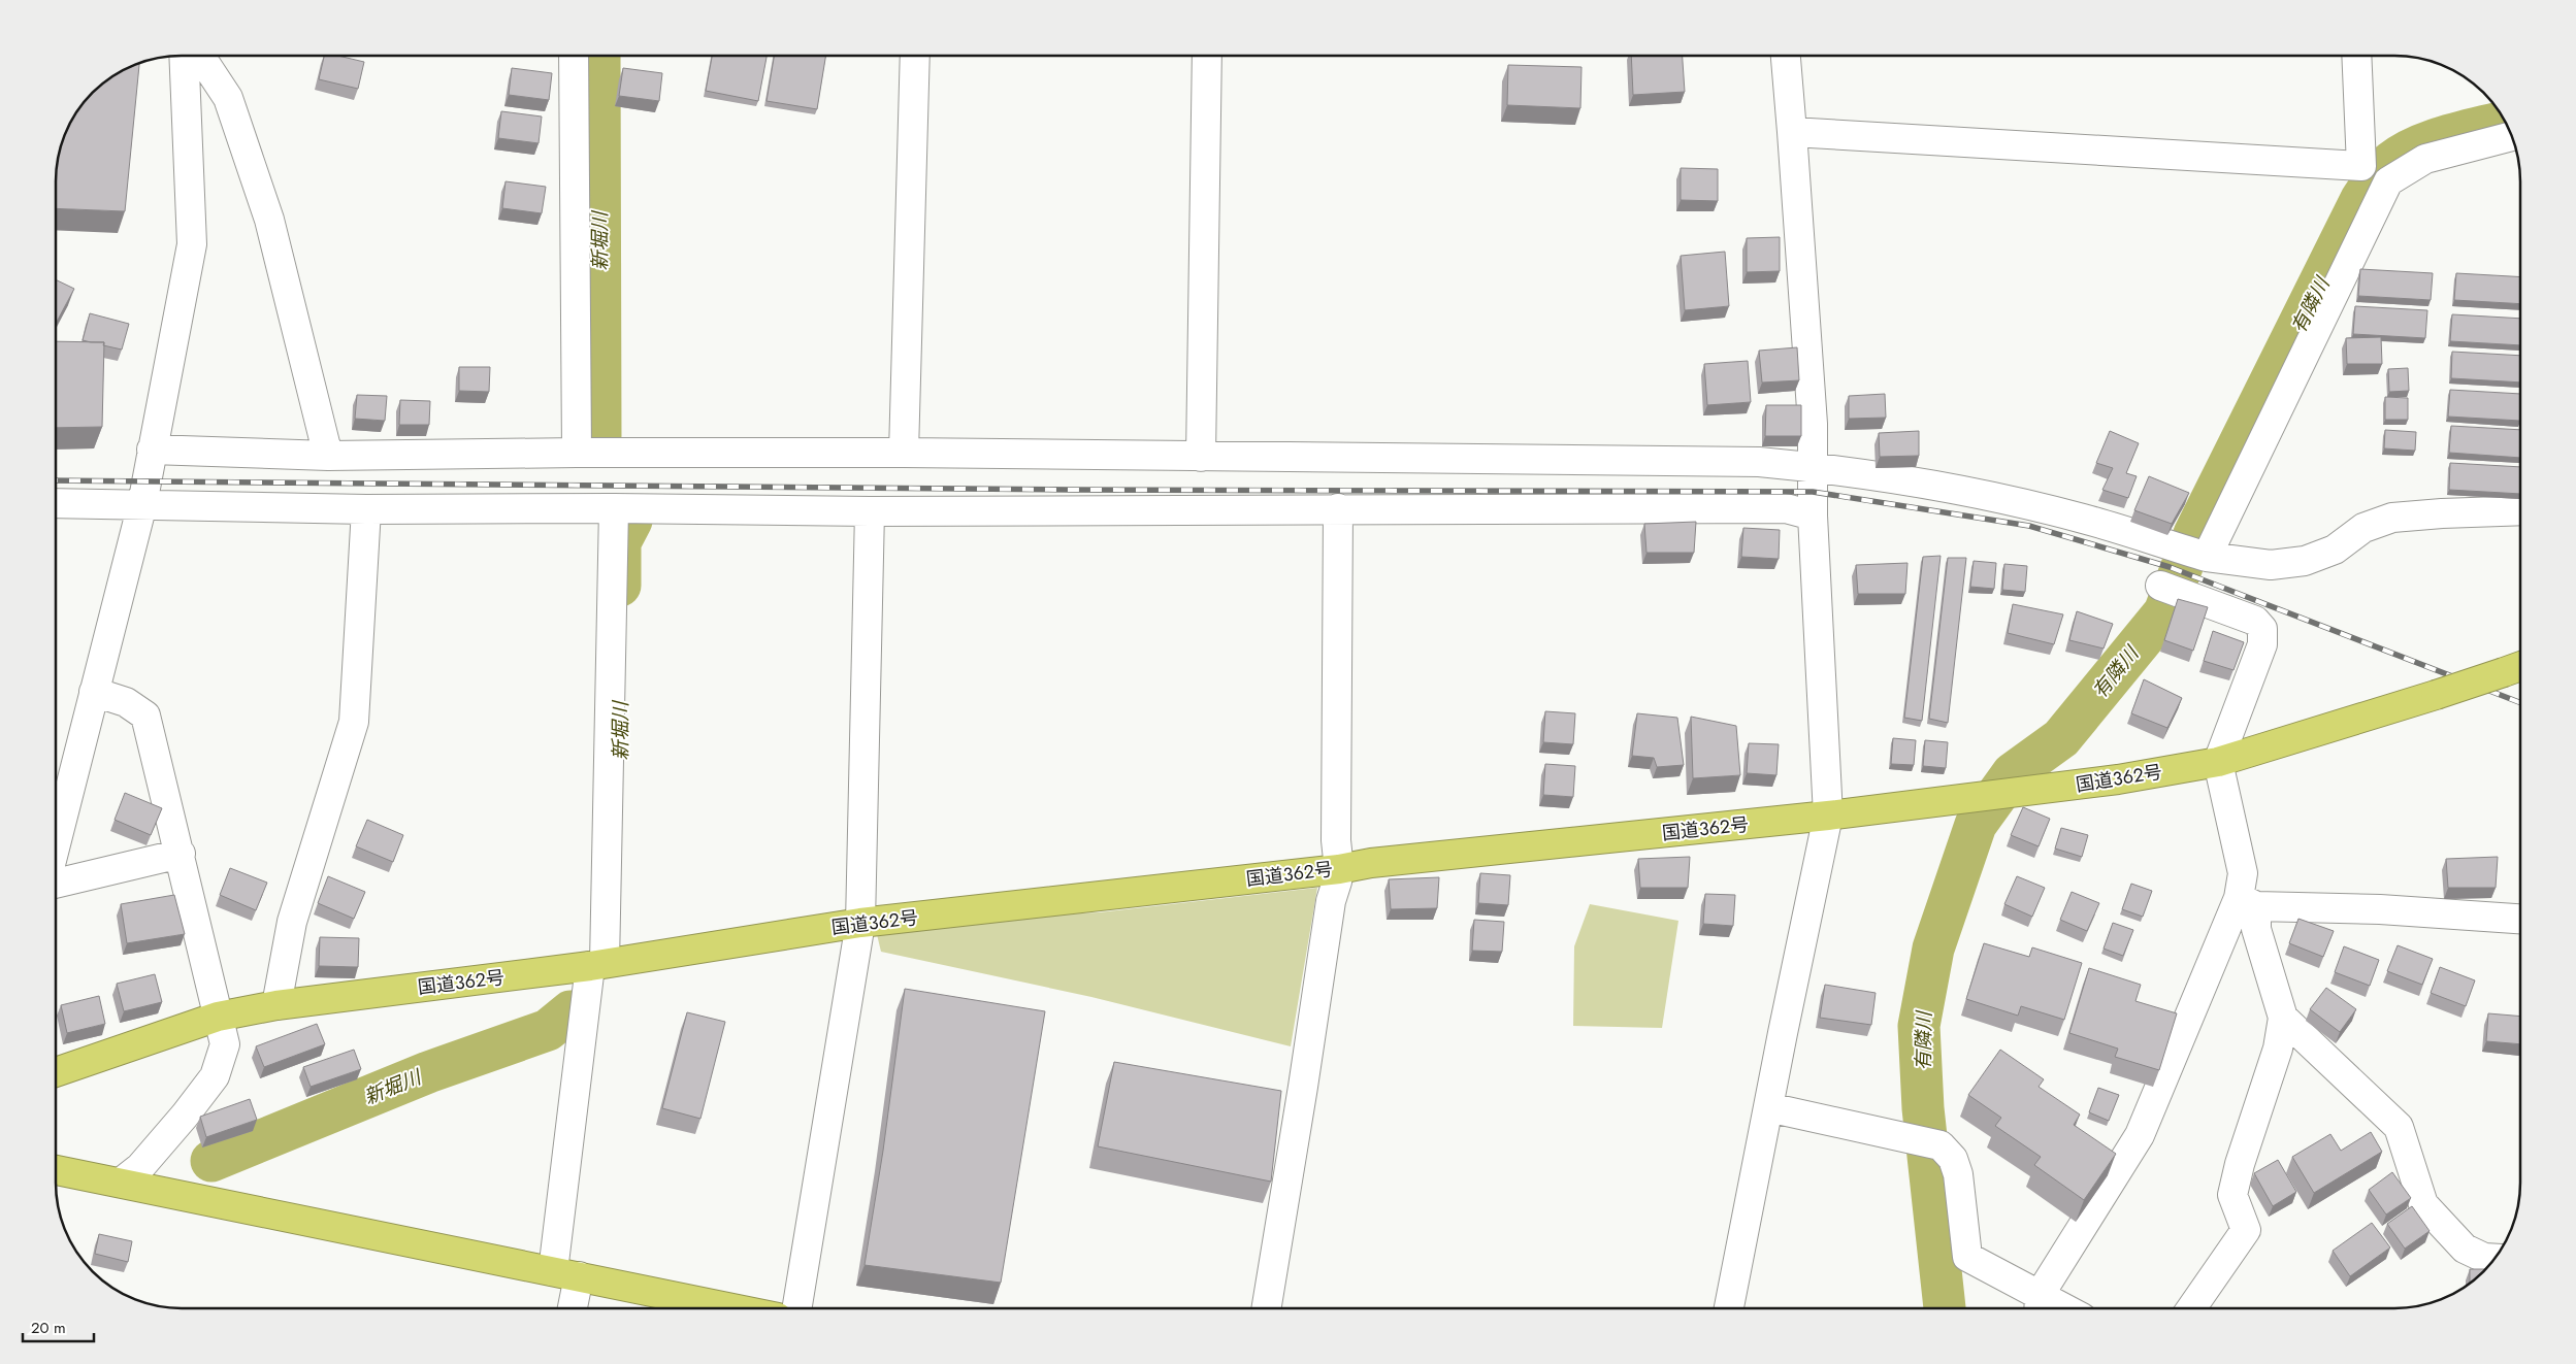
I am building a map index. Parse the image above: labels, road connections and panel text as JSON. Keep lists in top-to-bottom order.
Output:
{
  "streets": {
    "highway": ["国道362号"]
  },
  "water": ["新堀川", "有隣川"],
  "scale_bar": "20 m"
}
